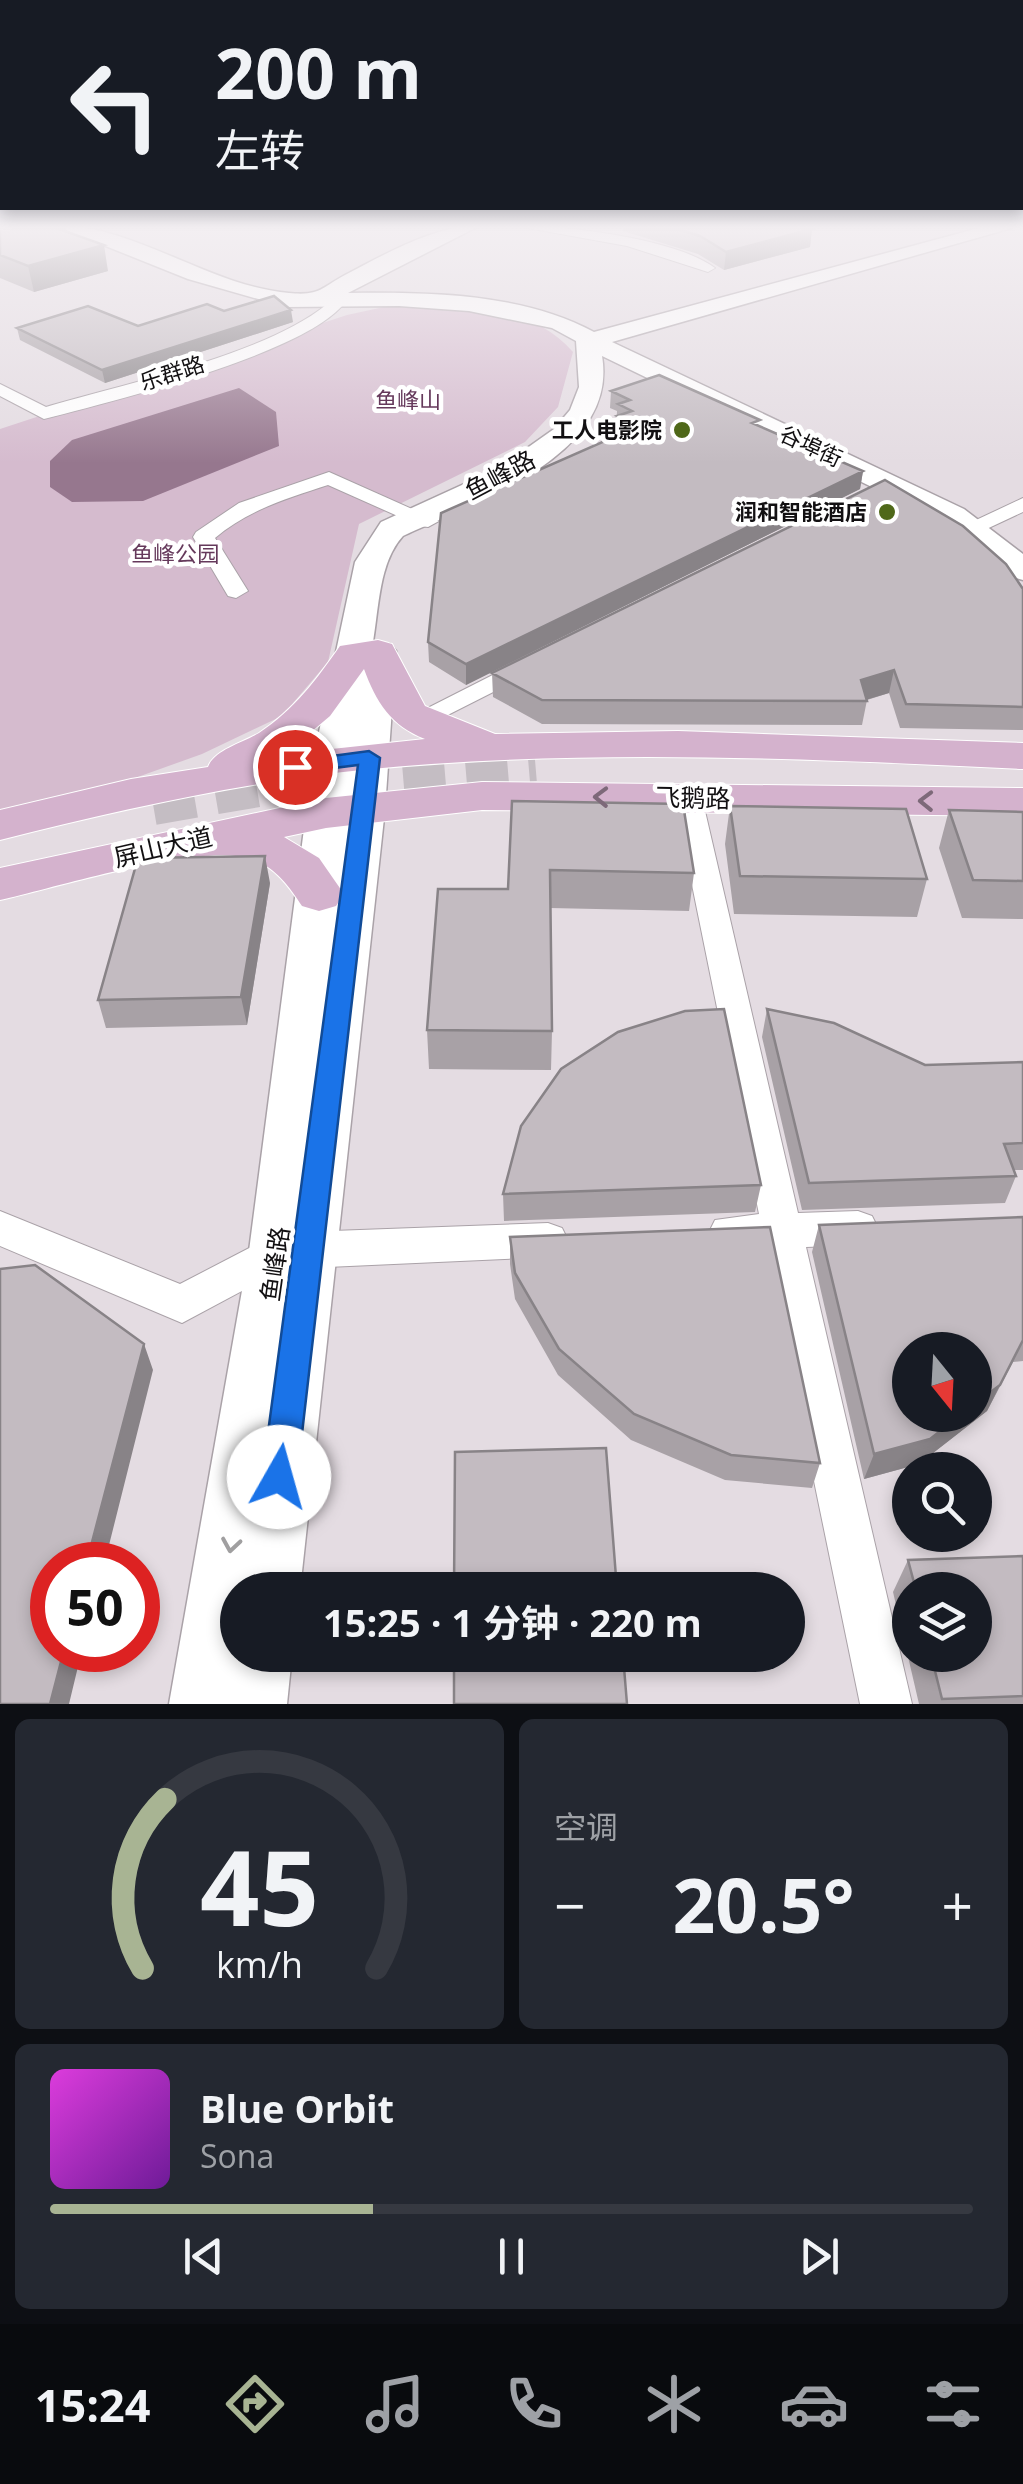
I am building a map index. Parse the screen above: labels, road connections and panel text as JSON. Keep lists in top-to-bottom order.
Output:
{
  "streets": {
    "main road": [
      "谷埠街",
      "鱼峰路",
      "飞鹅路",
      "屏山大道"
    ],
    "street": ["乐群路"]
  },
  "crossings": [
    ["谷埠街", "鱼峰路"],
    ["鱼峰路", "飞鹅路"],
    ["鱼峰路", "屏山大道"],
    ["飞鹅路", "屏山大道"]
  ],
  "parks": ["鱼峰山", "鱼峰公园"],
  "places": ["工人电影院", "润和智能酒店"],
  "north": "bottom",
  "page": {
    "turn": ["200 m", "左转"],
    "limit": "50",
    "trip": "15:25 · 1 分钟 · 220 m",
    "tile": "空调",
    "heat": ["−", "20.5°", "+"],
    "song": ["Blue Orbit", "Sona"],
    "tabs": "15:24",
    "gauge": ["45", "km/h"]
  }
}
